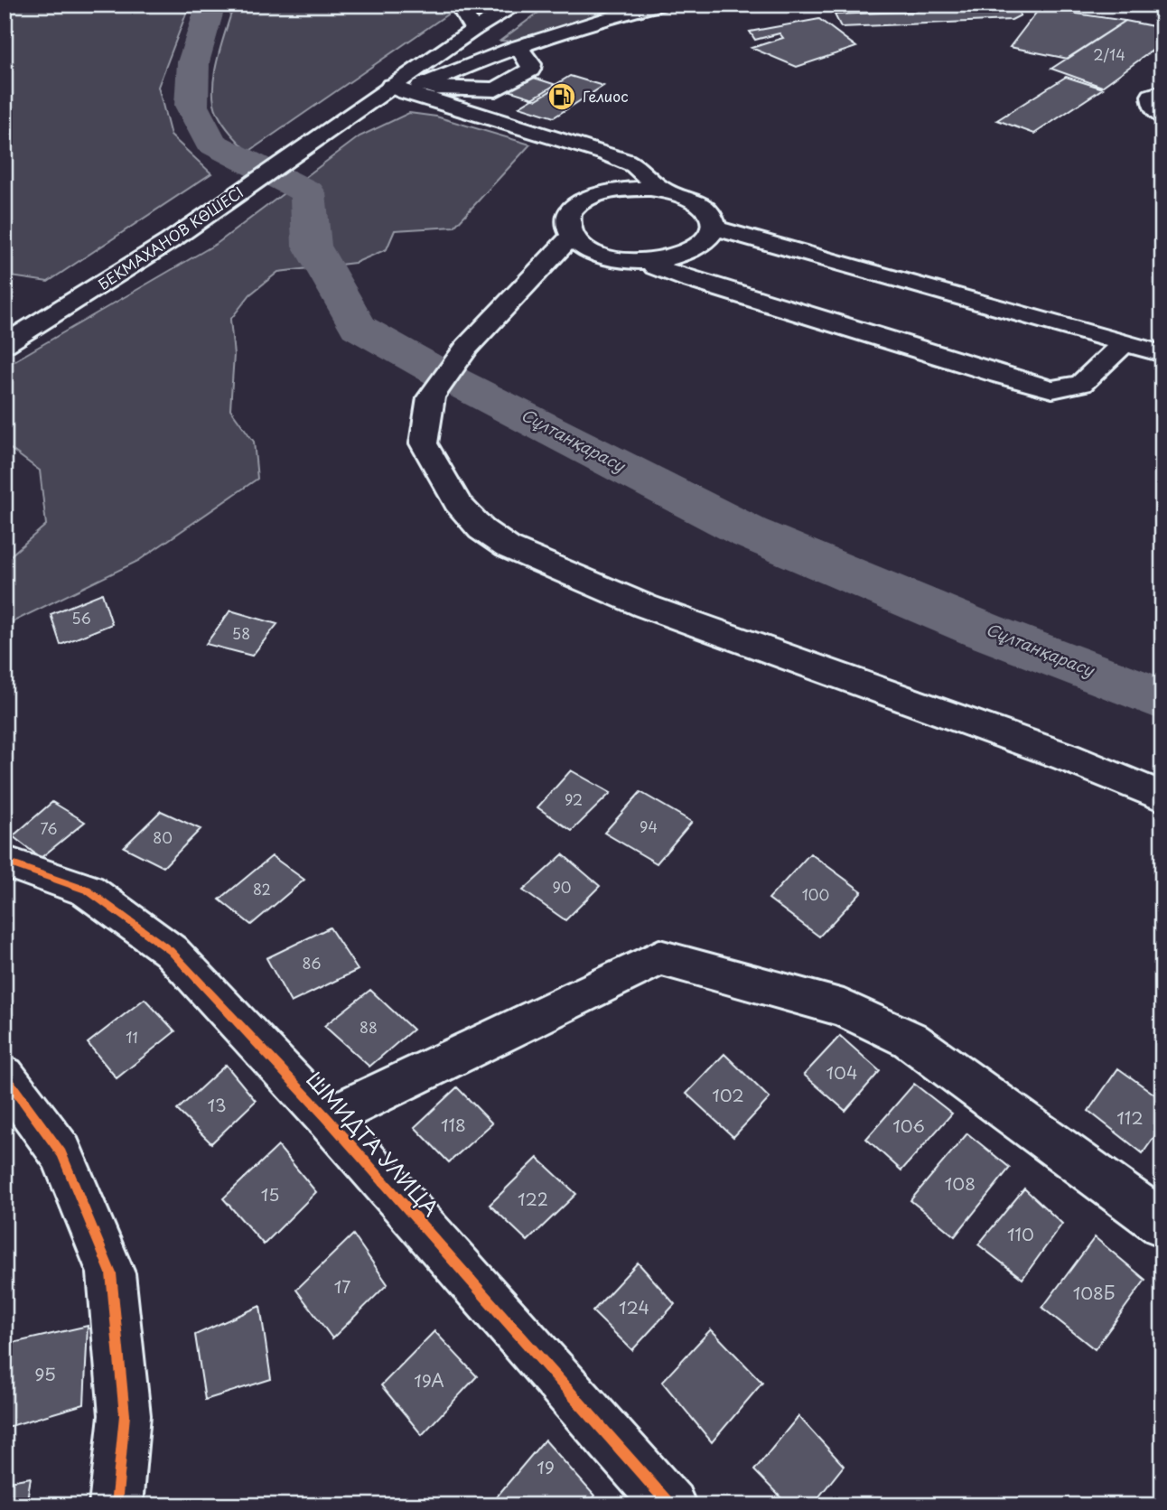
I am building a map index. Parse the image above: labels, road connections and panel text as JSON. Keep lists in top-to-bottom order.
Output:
{
  "streets": {
    "main road": ["БЕКМАХАНОВ КӨШЕСІ", "ШМИДТА УЛИЦА"]
  },
  "water": ["Сұлтанқарасу"],
  "places": {
    "fuel station": ["Гелиос"]
  },
  "house_numbers": [
    "2/14",
    "56",
    "58",
    "92",
    "94",
    "76",
    "80",
    "90",
    "82",
    "100",
    "86",
    "88",
    "11",
    "104",
    "102",
    "13",
    "112",
    "118",
    "106",
    "108",
    "15",
    "122",
    "110",
    "17",
    "108Б",
    "124",
    "95",
    "19А",
    "19"
  ]
}
